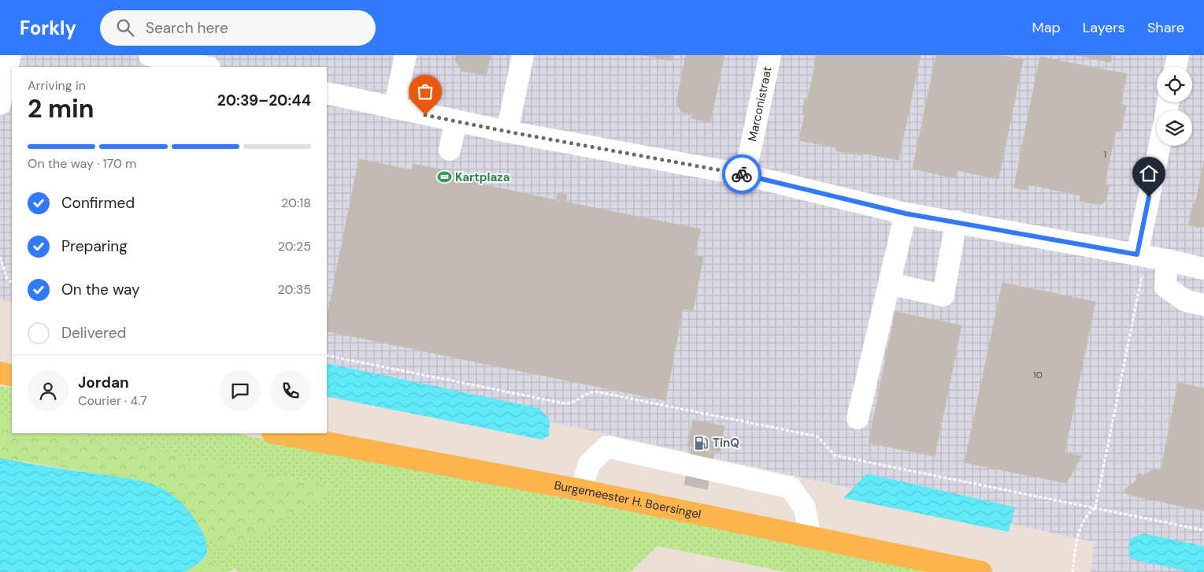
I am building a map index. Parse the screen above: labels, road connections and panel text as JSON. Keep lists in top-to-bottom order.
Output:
{
  "streets": {
    "main road": ["Burgemeester H. Boersingel"],
    "street": ["Marconistraat"]
  },
  "places": {
    "sports": ["Kartplaza"],
    "fuel station": ["TinQ"]
  },
  "house_numbers": ["1", "10"],
  "page": {
    "header": "Forkly",
    "search": "Search here",
    "nav": ["Map", "Layers", "Share"],
    "heading": ["2 min", "Arriving in", "20:39–20:44"],
    "panel": ["Jordan", "Courier · 4.7"],
    "bar": "On the way · 170 m",
    "list": [
      ["Confirmed", "20:18"],
      ["Preparing", "20:25"],
      ["On the way", "20:35"],
      "Delivered"
    ]
  }
}
